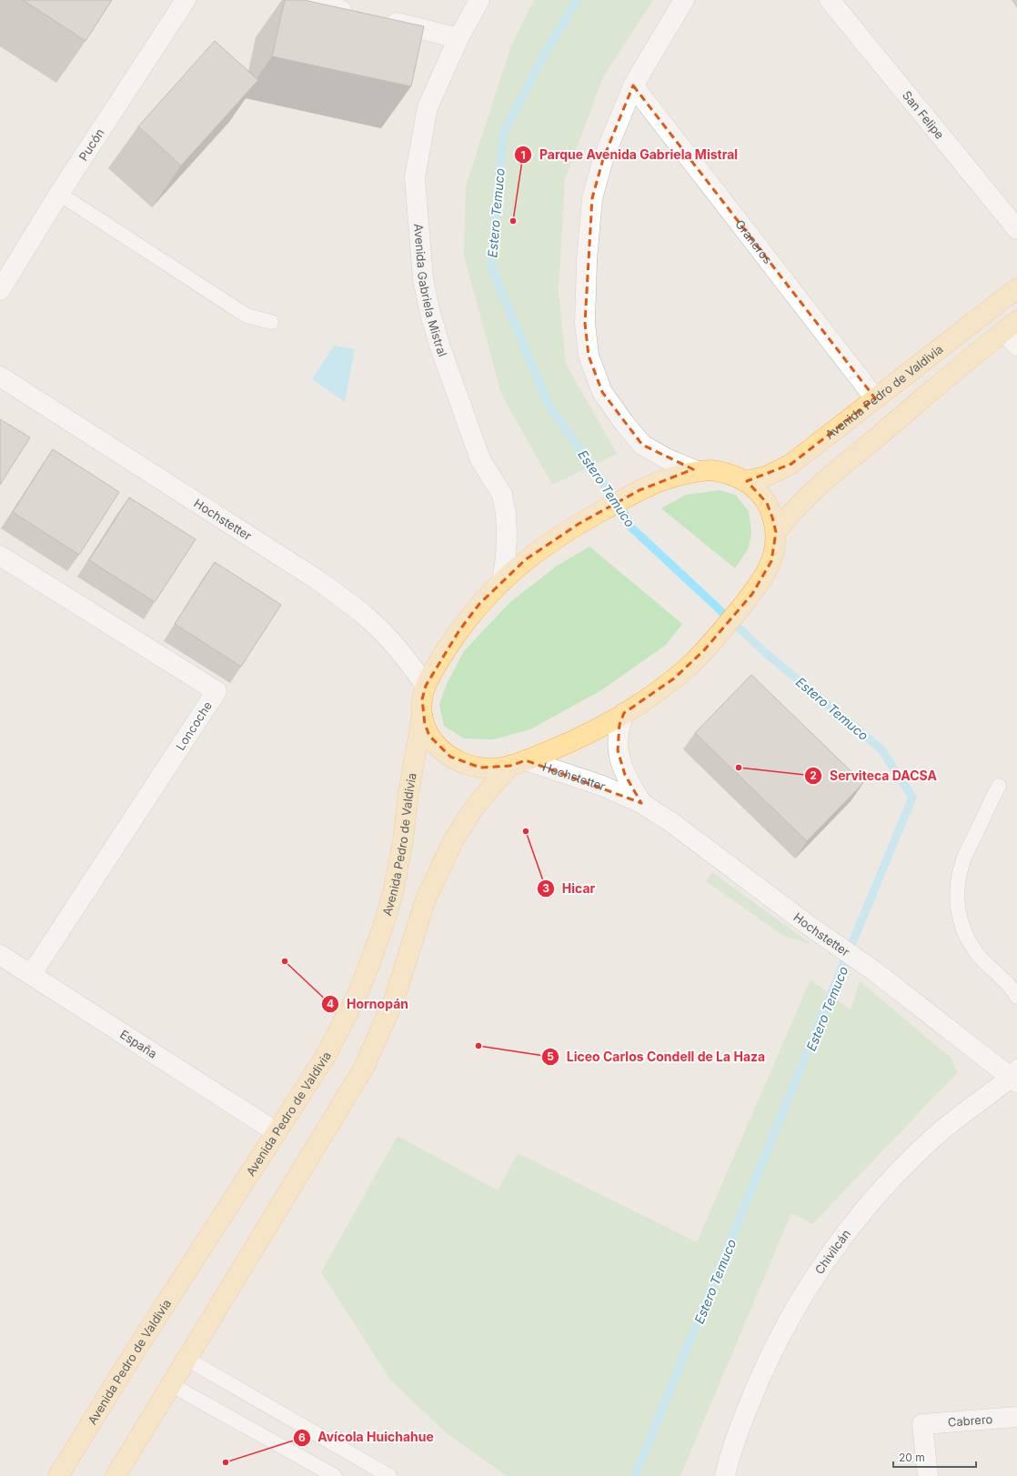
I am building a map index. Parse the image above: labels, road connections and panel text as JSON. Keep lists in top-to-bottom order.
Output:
{
  "streets": {
    "main road": ["Avenida Pedro de Valdivia"],
    "street": [
      "San Felipe",
      "Pucón",
      "Graneros",
      "Avenida Gabriela Mistral",
      "Hochstetter",
      "Loncoche",
      "España",
      "Chivilcán",
      "Cabrero"
    ]
  },
  "crossings": [
    ["Graneros", "Avenida Pedro de Valdivia"],
    ["Avenida Gabriela Mistral", "Avenida Pedro de Valdivia"],
    ["Avenida Pedro de Valdivia", "Hochstetter"],
    ["Avenida Pedro de Valdivia", "España"],
    ["Hochstetter", "Chivilcán"],
    ["Loncoche", "España"]
  ],
  "water": ["Estero Temuco"],
  "places": [
    "Parque Avenida Gabriela Mistral",
    "Serviteca DACSA",
    "Hicar",
    "Hornopán",
    "Liceo Carlos Condell de La Haza",
    "Avícola Huichahue"
  ],
  "scale_bar": "20 m"
}
